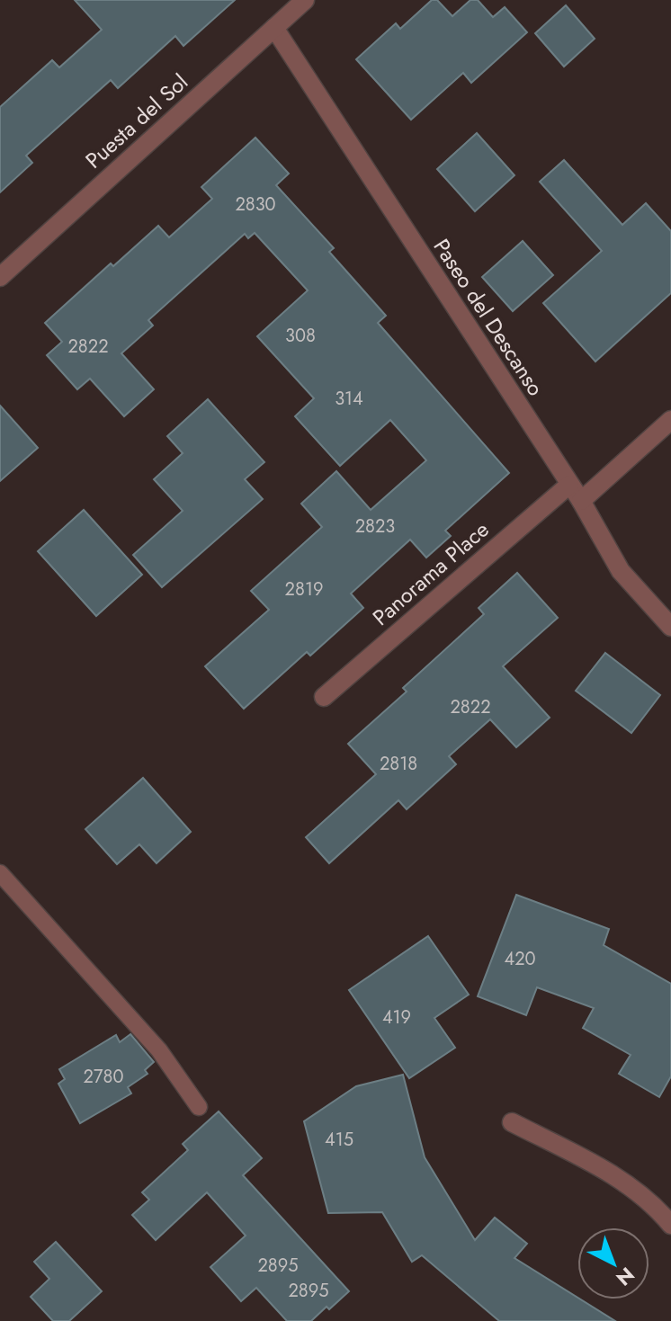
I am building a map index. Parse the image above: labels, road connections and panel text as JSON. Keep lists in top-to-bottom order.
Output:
{
  "streets": {
    "street": ["Puesta del Sol", "Paseo del Descanso", "Panorama Place"]
  },
  "crossings": [
    ["Puesta del Sol", "Paseo del Descanso"],
    ["Paseo del Descanso", "Panorama Place"]
  ],
  "house_numbers": [
    "2830",
    "308",
    "2822",
    "314",
    "2823",
    "2819",
    "2822",
    "2818",
    "420",
    "419",
    "2780",
    "415",
    "2895",
    "2895"
  ],
  "north": "bottom right"
}
